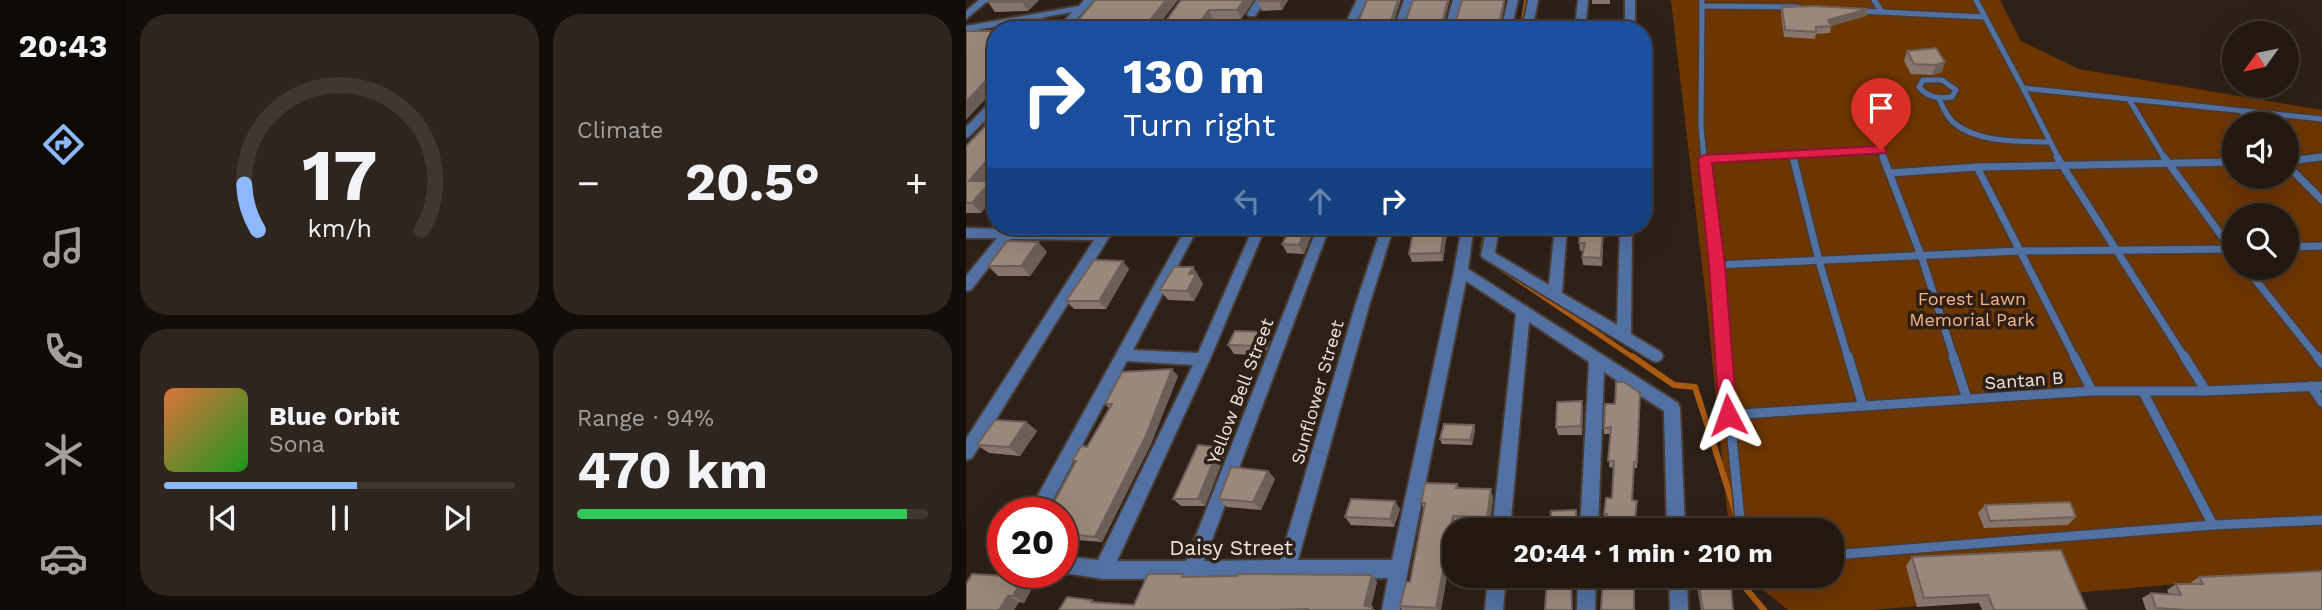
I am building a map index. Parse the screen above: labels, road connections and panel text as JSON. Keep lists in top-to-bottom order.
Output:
{
  "streets": {
    "street": ["Yellow Bell Street", "Sunflower Street", "Daisy Street"],
    "lane": ["Santan B"]
  },
  "crossings": [
    ["Yellow Bell Street", "Daisy Street"],
    ["Sunflower Street", "Daisy Street"]
  ],
  "parks": ["Forest Lawn Memorial Park"],
  "north": "bottom left",
  "page": {
    "tabs": "20:43",
    "tile": [
      "Climate",
      ["Range · 94%", "470 km"]
    ],
    "turn": ["130 m", "Turn right"],
    "heat": ["−", "20.5°", "+"],
    "song": ["Blue Orbit", "Sona"],
    "limit": "20",
    "trip": "20:44 · 1 min · 210 m",
    "gauge": ["17", "km/h"]
  }
}
